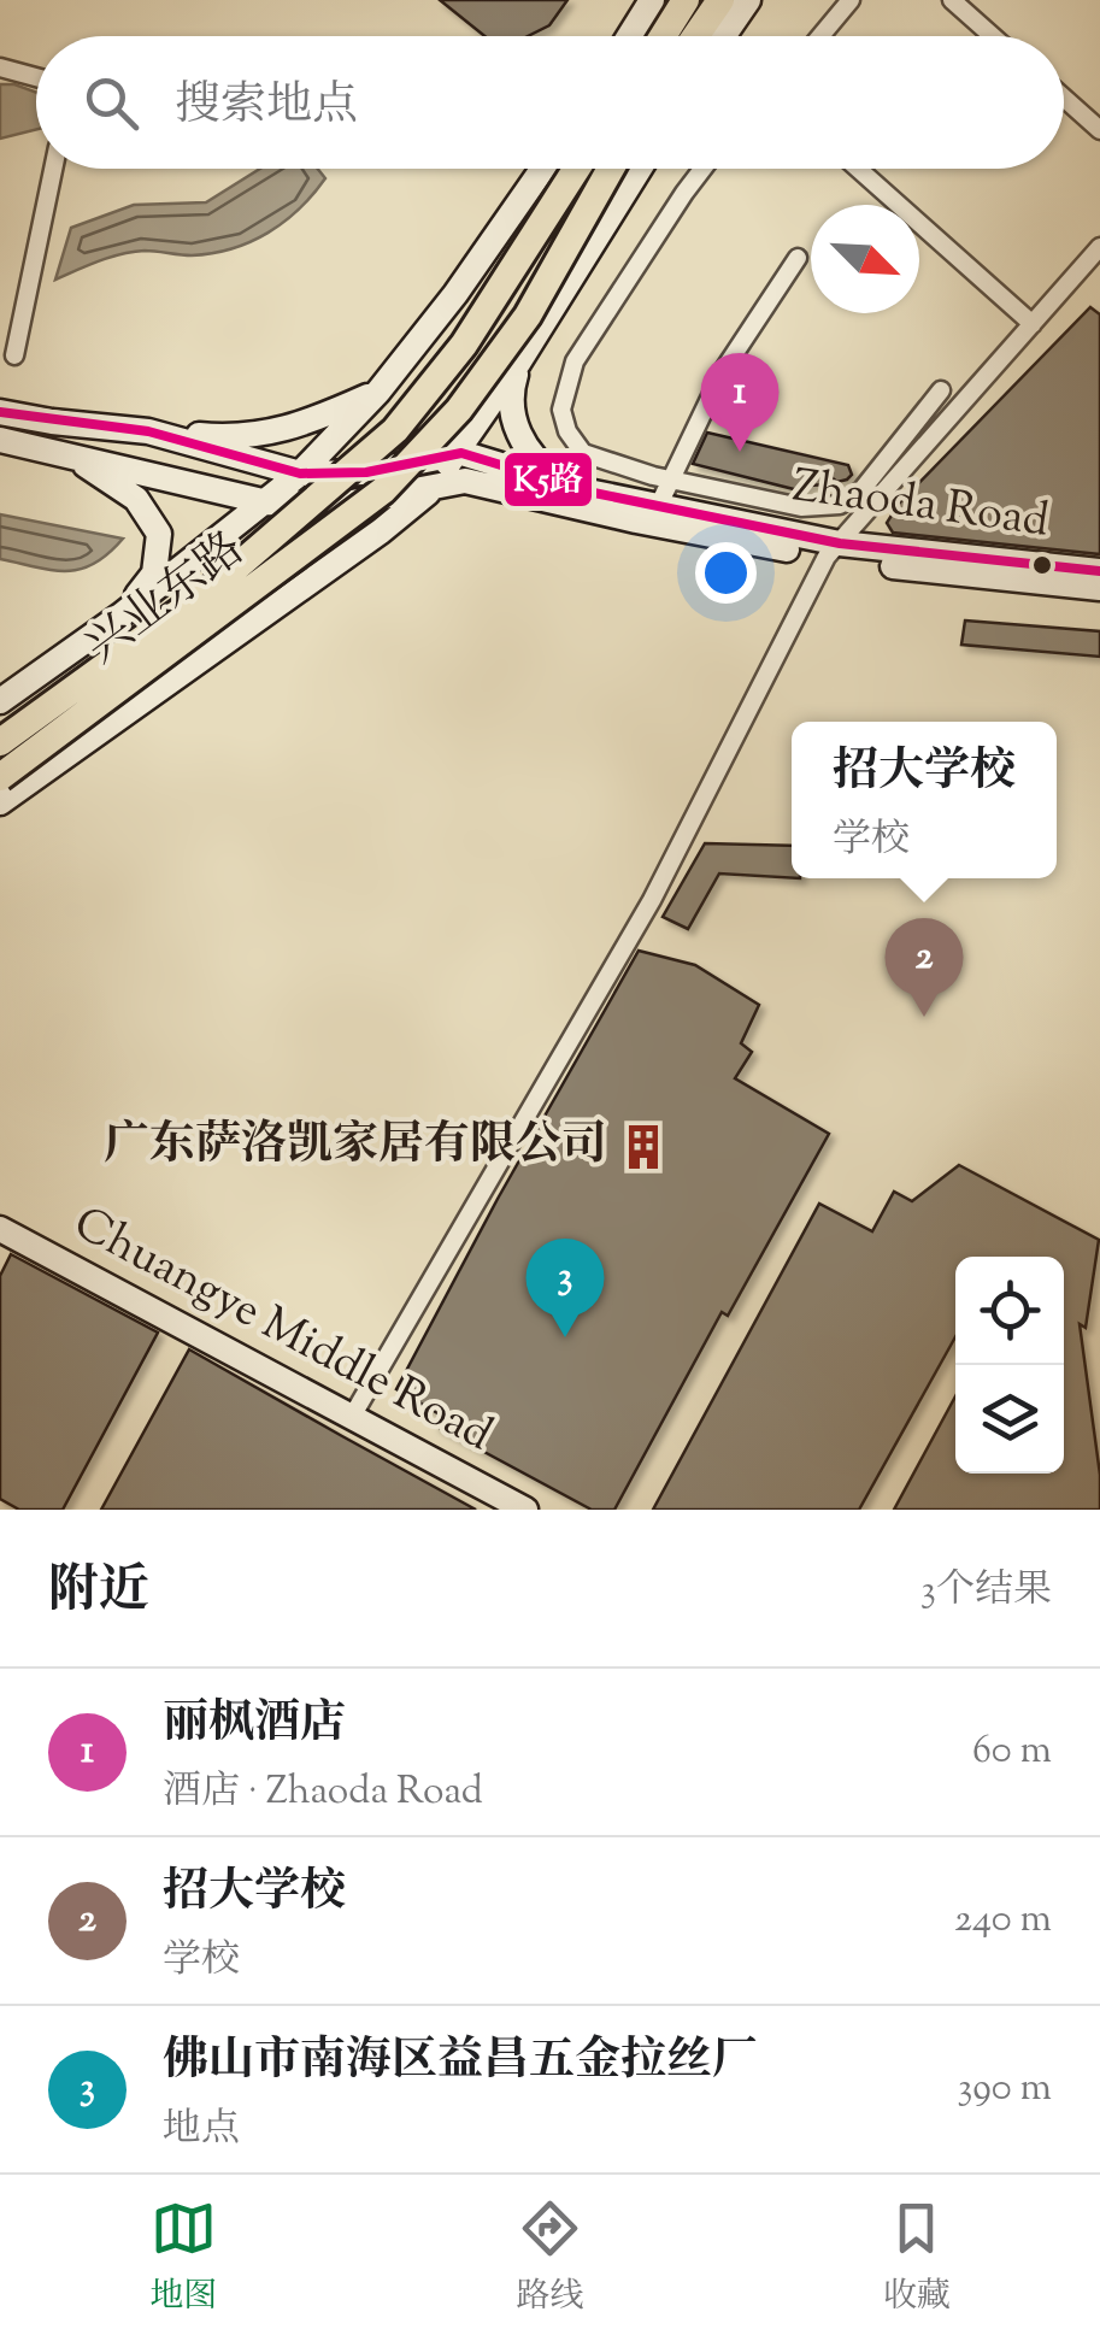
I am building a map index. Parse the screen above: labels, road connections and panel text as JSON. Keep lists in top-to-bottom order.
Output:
{
  "streets": {
    "main road": ["Zhaoda Road", "兴业东路", "Chuangye Middle Road"]
  },
  "places": {
    "building": ["广东萨洛凯家居有限公司"]
  },
  "lines": ["transit line K5路"],
  "north": "bottom right",
  "page": {
    "search": "搜索地点",
    "pins": ["1", "2", "3"],
    "popup": ["招大学校", "学校"],
    "heading": ["附近", "3个结果"],
    "list": [
      {
        "mark": "1",
        "name": "丽枫酒店",
        "note": "酒店 · Zhaoda Road",
        "value": "60 m"
      },
      {
        "mark": "2",
        "name": "招大学校",
        "note": "学校",
        "value": "240 m"
      },
      {
        "mark": "3",
        "name": "佛山市南海区益昌五金拉丝厂",
        "note": "地点",
        "value": "390 m"
      }
    ],
    "nav": ["地图", "路线", "收藏"]
  }
}
